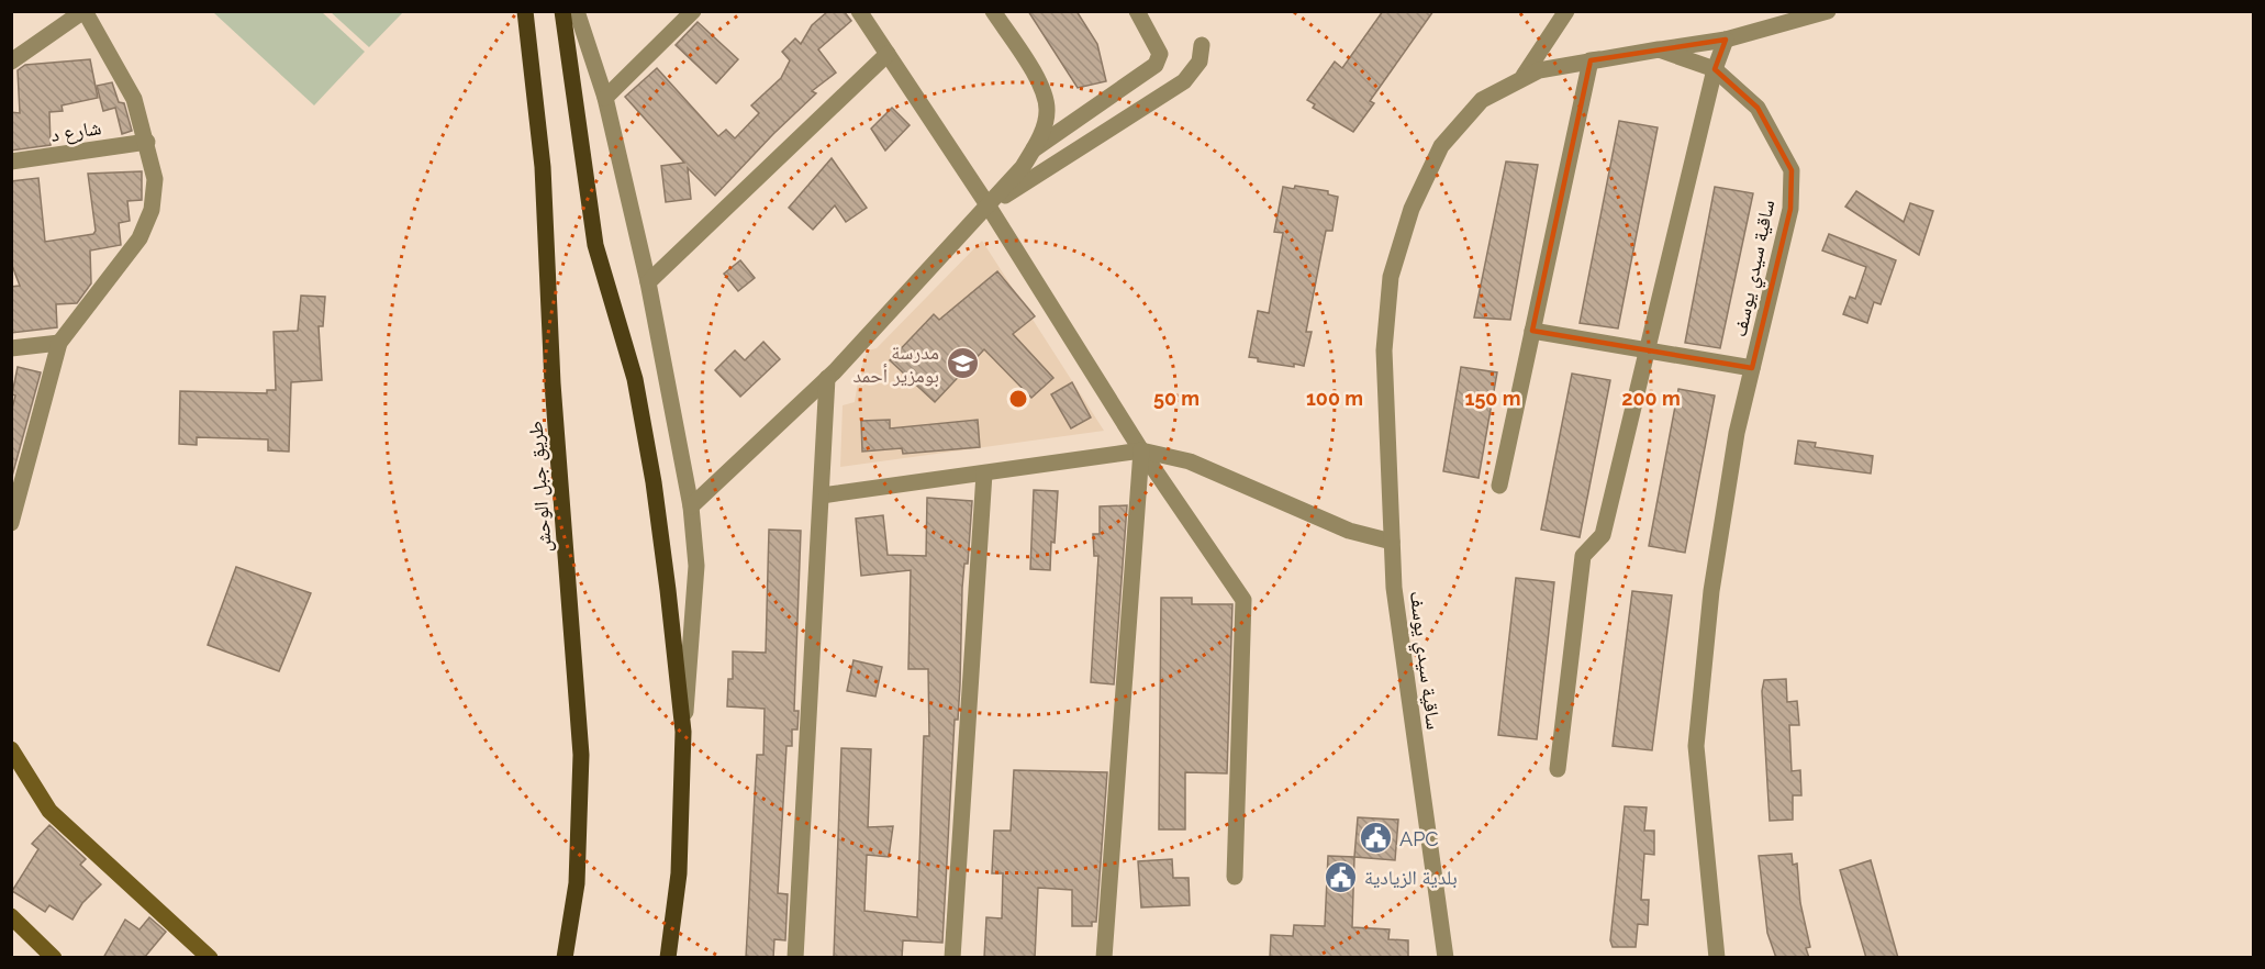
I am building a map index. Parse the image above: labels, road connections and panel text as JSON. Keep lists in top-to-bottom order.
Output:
{
  "streets": {
    "main road": ["طريق جبل الوحش"],
    "street": ["شارع د", "ساقية سيدي يوسف"]
  },
  "places": {
    "school or university": ["مدرسة بومزير أحمد"],
    "public building": ["APC", "بلدية الزيادية"]
  },
  "rings": [
    "50 m",
    "100 m",
    "150 m",
    "200 m"
  ]
}
